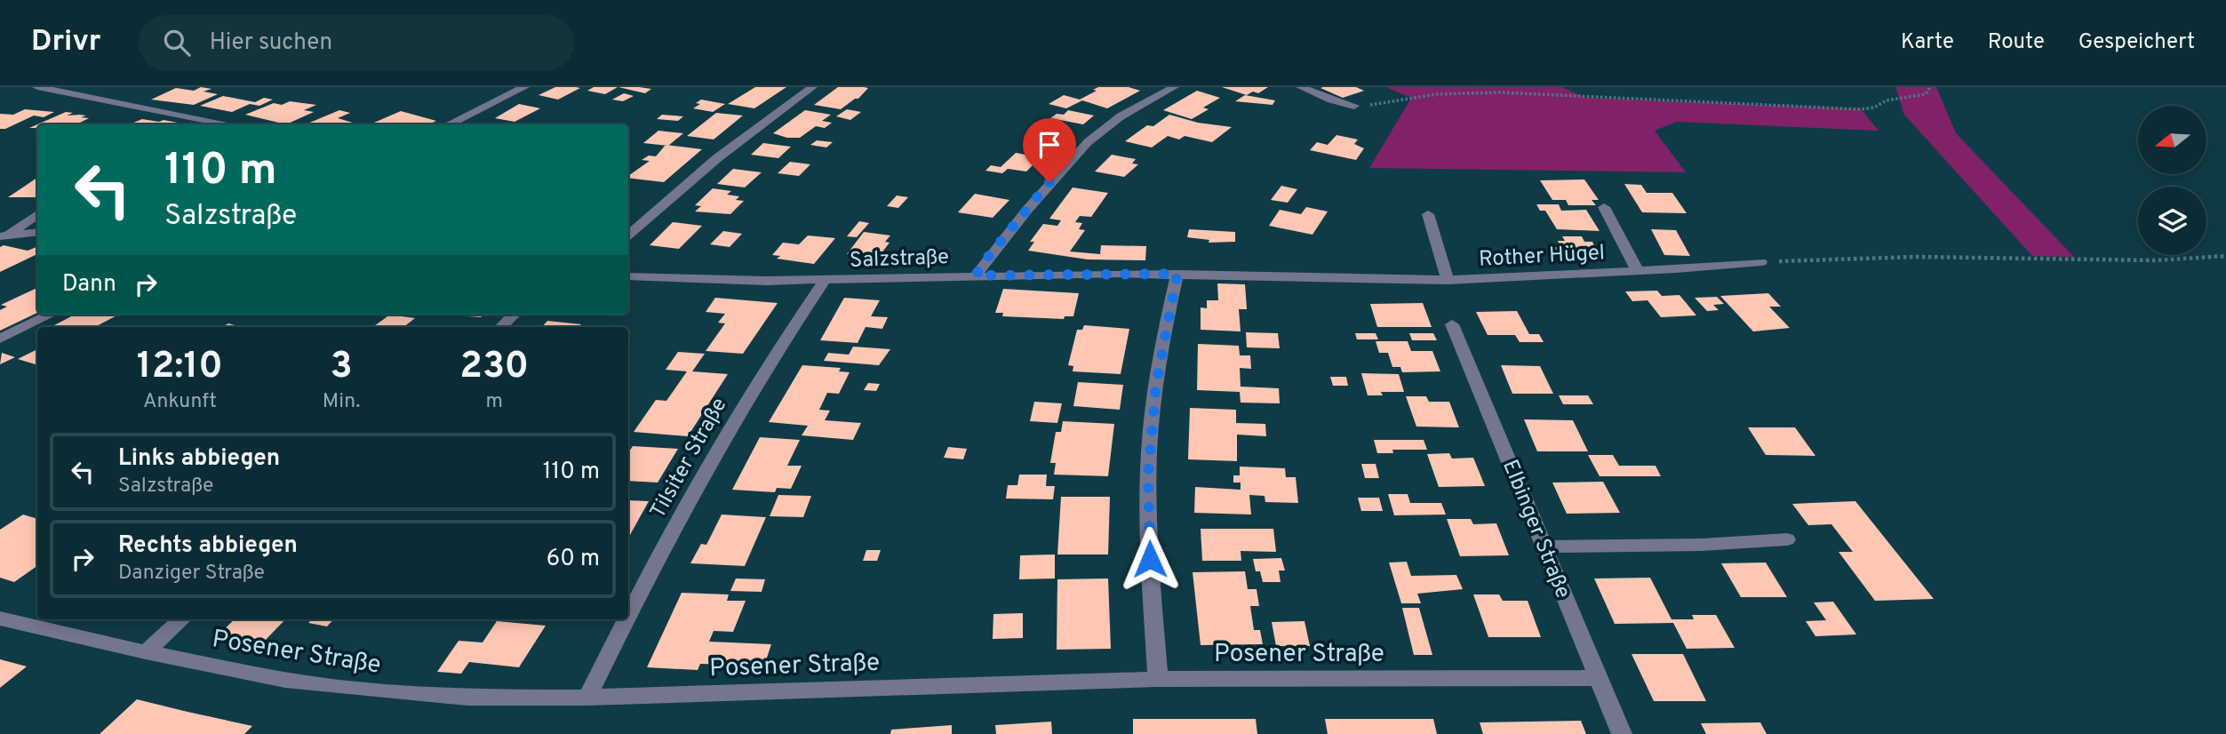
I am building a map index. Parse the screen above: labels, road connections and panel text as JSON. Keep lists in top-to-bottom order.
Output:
{
  "streets": {
    "street": [
      "Rother Hügel",
      "Salzstraße",
      "Tilsiter Straße",
      "Elbinger Straße",
      "Posener Straße"
    ]
  },
  "crossings": [
    ["Rother Hügel", "Salzstraße"],
    ["Salzstraße", "Tilsiter Straße"],
    ["Tilsiter Straße", "Posener Straße"],
    ["Elbinger Straße", "Posener Straße"]
  ],
  "north": "left",
  "page": {
    "header": "Drivr",
    "search": "Hier suchen",
    "nav": ["Karte", "Route", "Gespeichert"],
    "turn": ["110 m", "Salzstraße"],
    "then": "Dann",
    "eta": [
      "12:10",
      "Ankunft",
      "3",
      "Min.",
      "230",
      "m"
    ],
    "list": [
      {
        "name": "Links abbiegen",
        "note": "Salzstraße",
        "value": "110 m"
      },
      {
        "name": "Rechts abbiegen",
        "note": "Danziger Straße",
        "value": "60 m"
      }
    ]
  }
}
